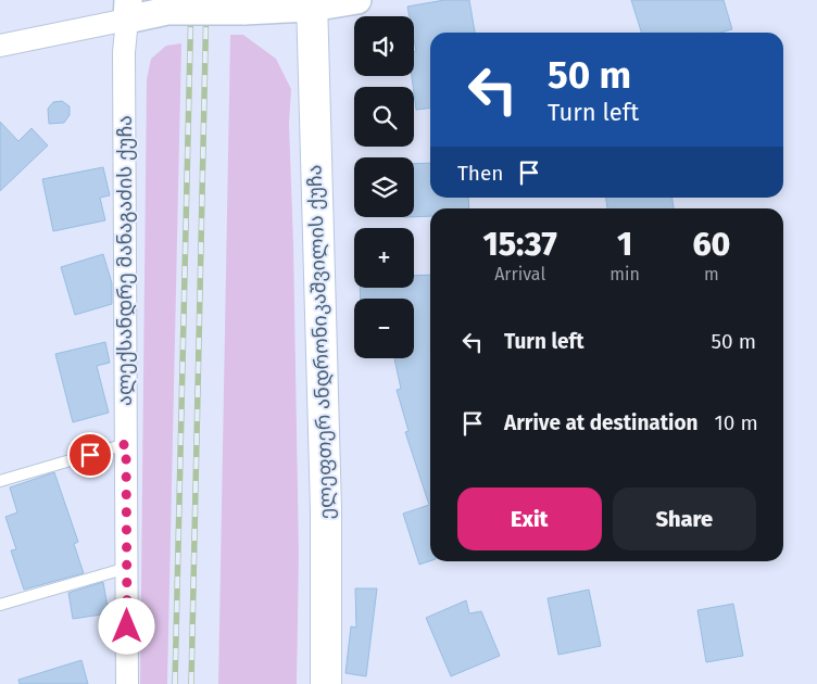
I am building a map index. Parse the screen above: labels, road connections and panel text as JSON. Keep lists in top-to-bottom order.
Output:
{
  "streets": {
    "main road": ["ელეფთერ ანდრონიკაშვილის ქუჩა"],
    "street": ["ალექსანდრე მანაგაძის ქუჩა"]
  },
  "page": {
    "map_buttons": ["+", "−"],
    "turn": ["50 m", "Turn left"],
    "then": "Then",
    "eta": [
      "15:37",
      "Arrival",
      "1",
      "min",
      "60",
      "m"
    ],
    "list": [
      {
        "name": "Turn left",
        "value": "50 m"
      },
      {
        "name": "Arrive at destination",
        "value": "10 m"
      }
    ],
    "buttons": ["Exit", "Share"]
  }
}
